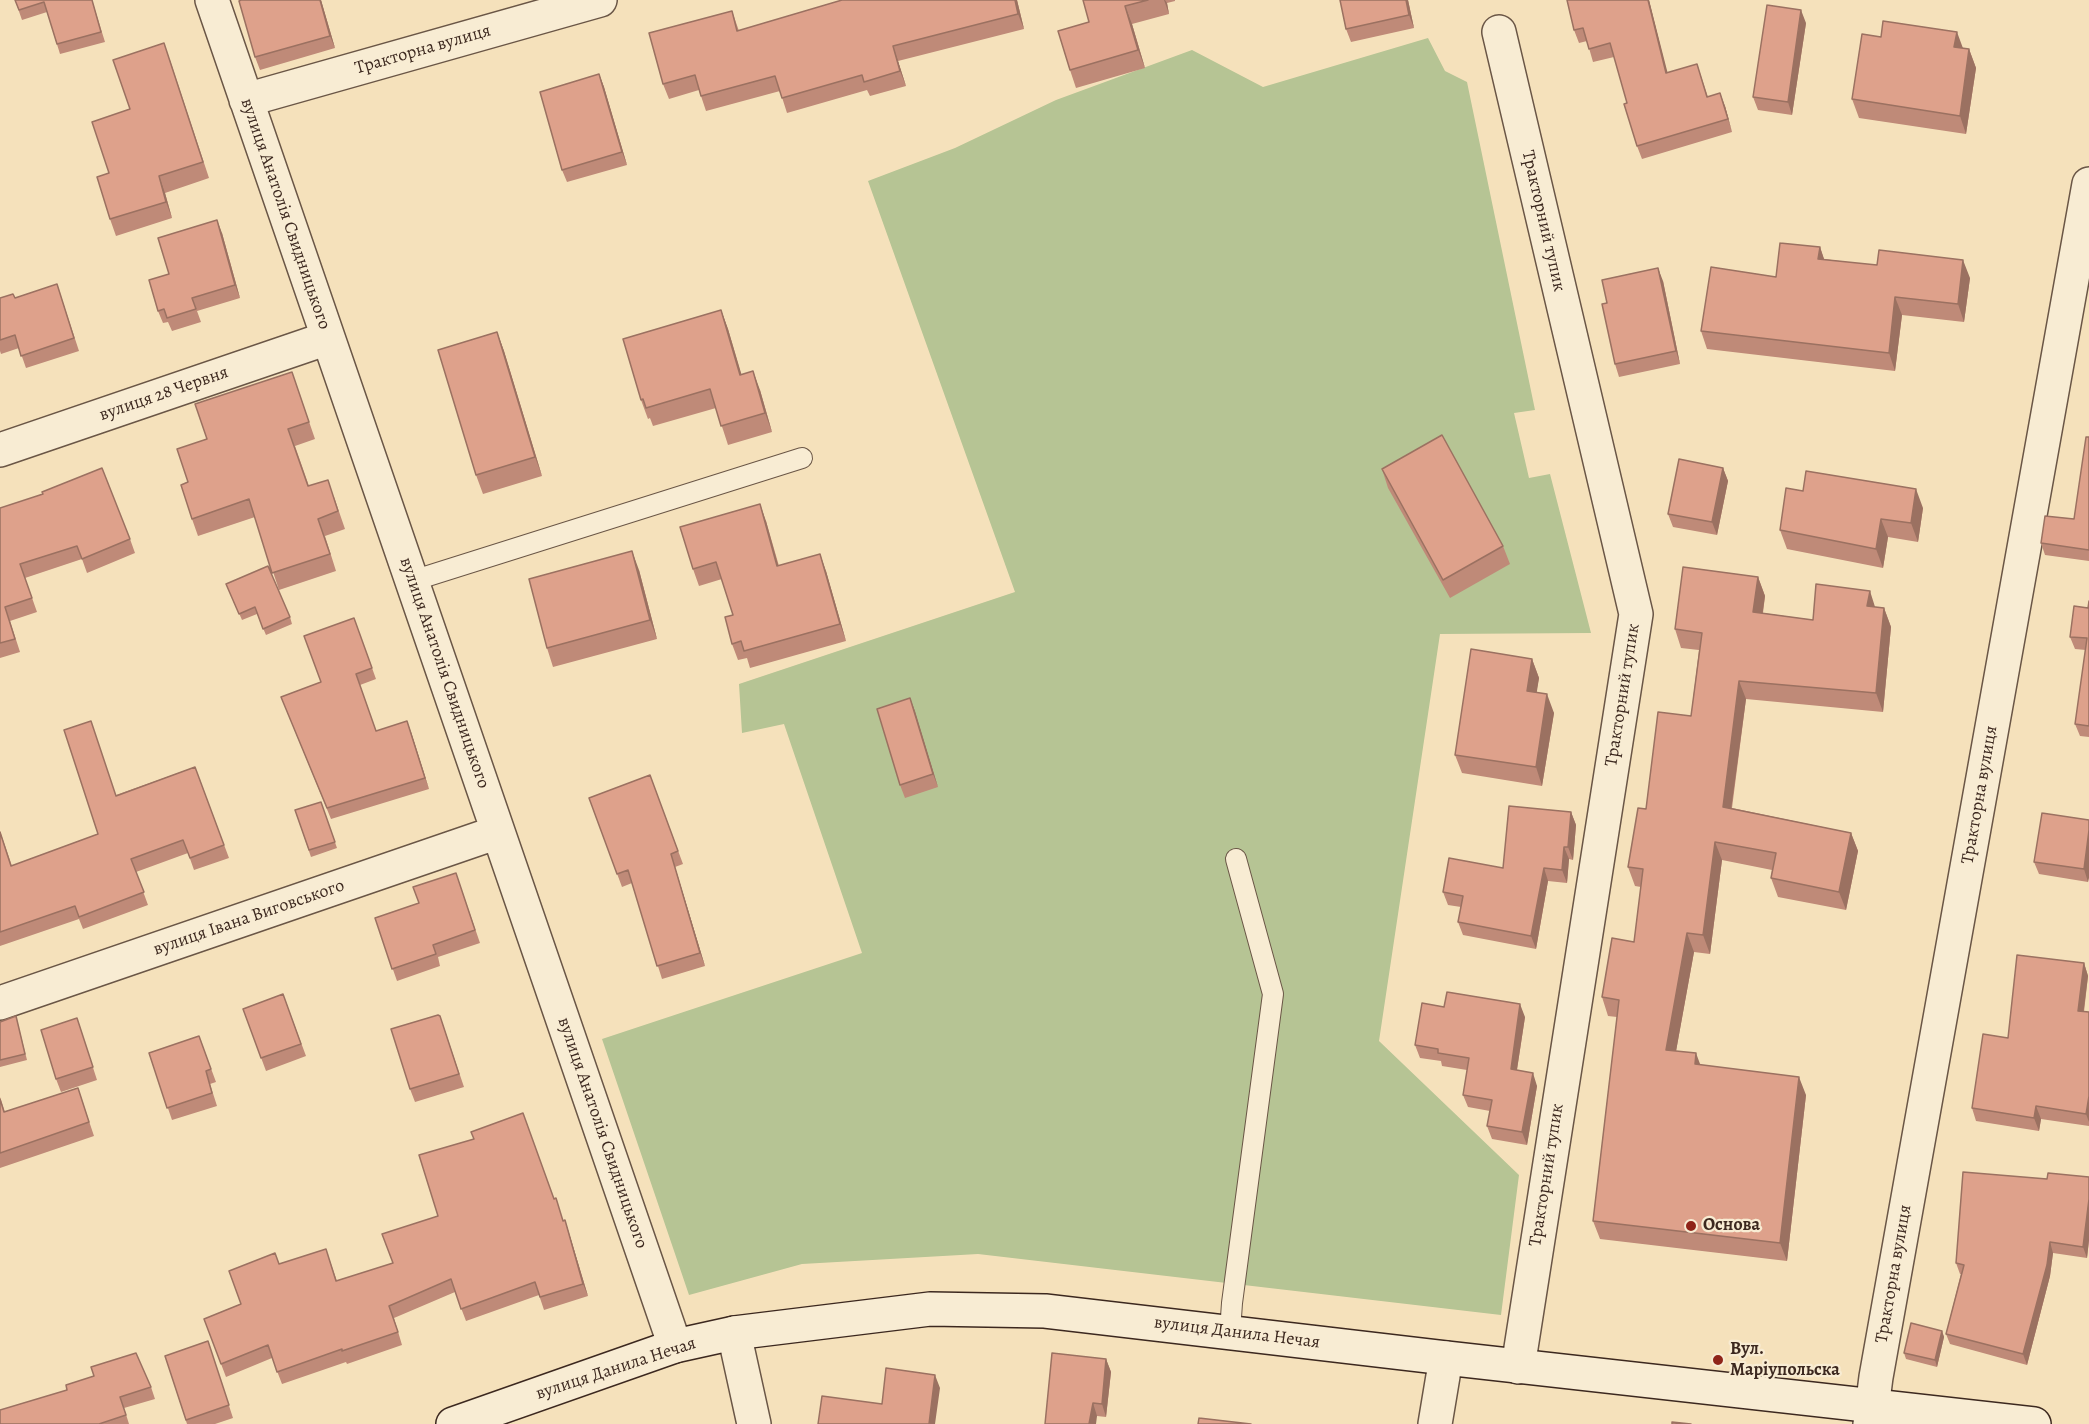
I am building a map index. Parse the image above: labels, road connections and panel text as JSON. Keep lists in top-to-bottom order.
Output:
{
  "streets": {
    "street": [
      "Тракторна вулиця",
      "вулиця Анатолія Свидницького",
      "Тракторний тупик",
      "вулиця 28 Червня",
      "вулиця Івана Виговського",
      "вулиця Данила Нечая"
    ]
  },
  "crossings": [
    ["Тракторна вулиця", "вулиця Анатолія Свидницького"],
    ["Тракторна вулиця", "вулиця Данила Нечая"],
    ["вулиця Анатолія Свидницького", "вулиця 28 Червня"],
    ["вулиця Анатолія Свидницького", "вулиця Івана Виговського"],
    ["вулиця Анатолія Свидницького", "вулиця Данила Нечая"],
    ["Тракторний тупик", "вулиця Данила Нечая"]
  ],
  "places": ["Основа", "Вул. Маріупольска"]
}
